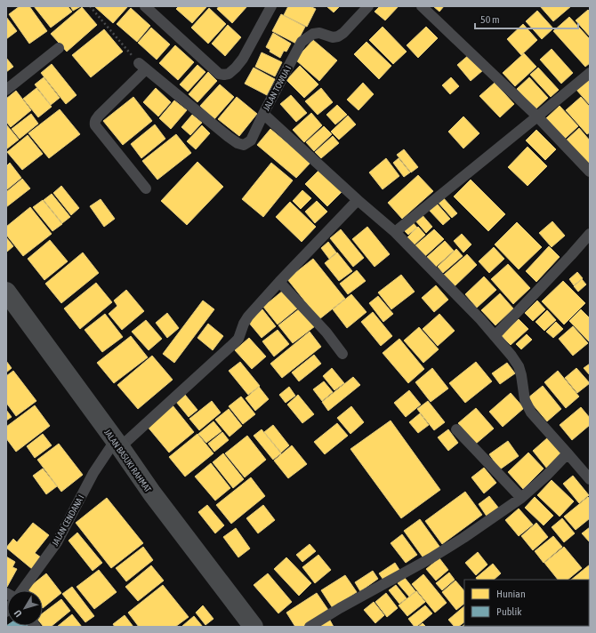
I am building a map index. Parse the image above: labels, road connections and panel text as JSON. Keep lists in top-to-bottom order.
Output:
{
  "streets": {
    "highway": ["JALAN BASUKI RAHMAT"],
    "street": ["JALAN TOWUA I", "JALAN CENDANA I"]
  },
  "crossings": [
    ["JALAN TOWUA I", "JALAN CENDANA I"],
    ["JALAN BASUKI RAHMAT", "JALAN CENDANA I"]
  ],
  "legend": ["Hunian", "Publik"],
  "scale_bar": "50 m",
  "north": "bottom left"
}
